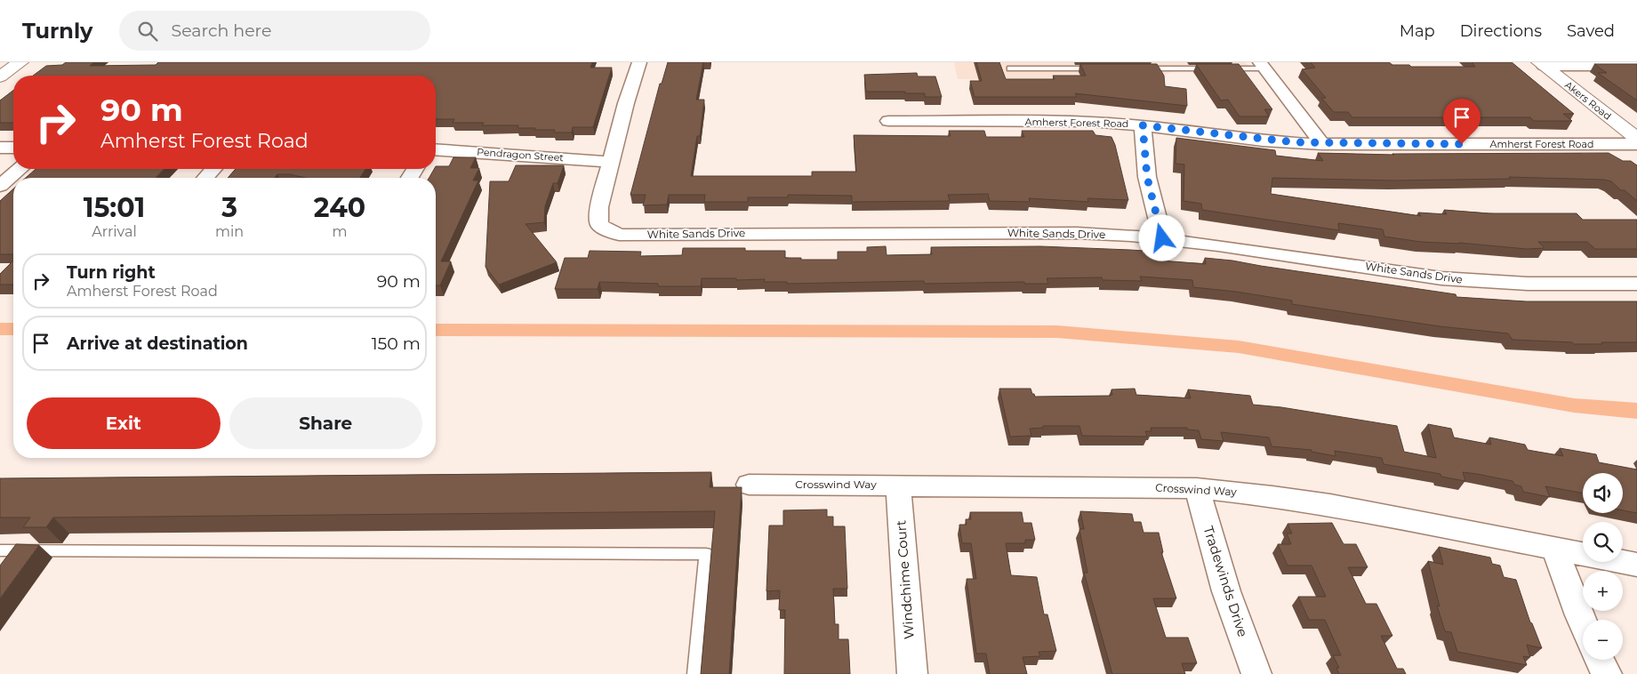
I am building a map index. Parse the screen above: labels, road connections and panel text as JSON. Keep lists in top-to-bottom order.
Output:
{
  "streets": {
    "street": [
      "Akers Road",
      "Amherst Forest Road",
      "Pendragon Street",
      "White Sands Drive",
      "Crosswind Way",
      "Windchime Court",
      "Tradewinds Drive"
    ]
  },
  "crossings": [
    ["Pendragon Street", "White Sands Drive"],
    ["Crosswind Way", "Windchime Court"],
    ["Crosswind Way", "Tradewinds Drive"]
  ],
  "page": {
    "header": "Turnly",
    "search": "Search here",
    "nav": ["Map", "Directions", "Saved"],
    "turn": ["90 m", "Amherst Forest Road"],
    "eta": [
      "15:01",
      "Arrival",
      "3",
      "min",
      "240",
      "m"
    ],
    "list": [
      {
        "name": "Turn right",
        "note": "Amherst Forest Road",
        "value": "90 m"
      },
      {
        "name": "Arrive at destination",
        "value": "150 m"
      }
    ],
    "buttons": ["Exit", "Share"],
    "map_buttons": ["+", "−"]
  }
}
